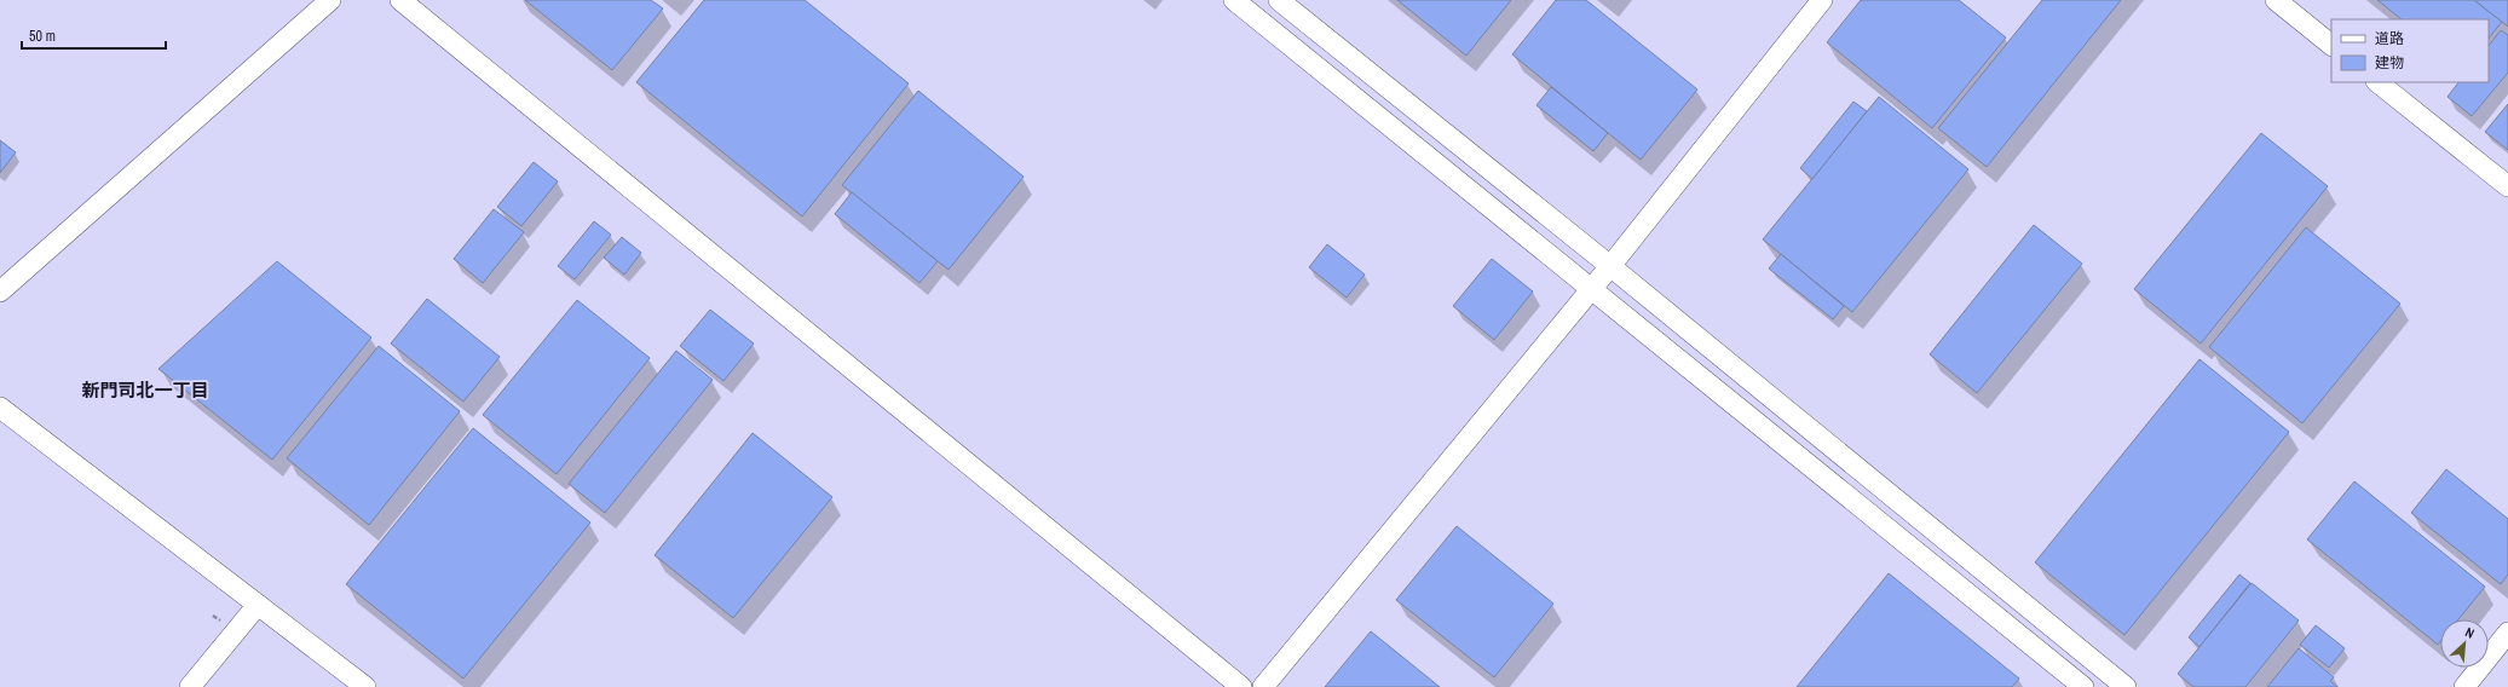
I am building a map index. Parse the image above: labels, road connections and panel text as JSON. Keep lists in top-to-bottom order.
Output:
{
  "districts": ["新門司北一丁目"],
  "legend": ["道路", "建物"],
  "scale_bar": "50 m",
  "north": "top right"
}
